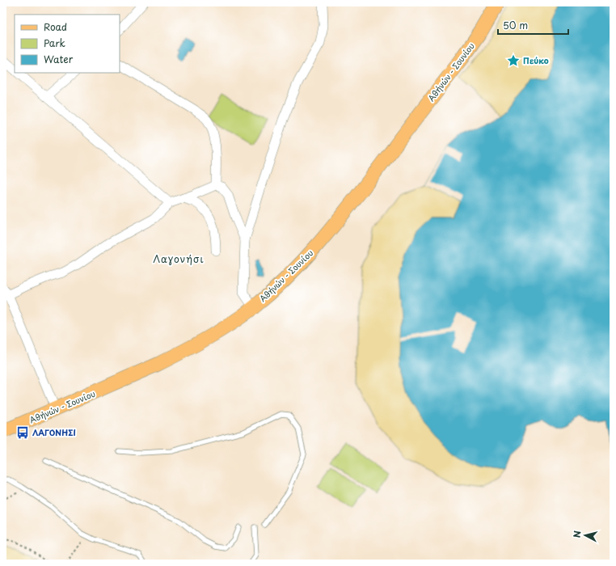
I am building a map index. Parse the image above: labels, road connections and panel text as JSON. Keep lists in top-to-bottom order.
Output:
{
  "streets": {
    "main road": ["Αθήνών - Σουνίου"]
  },
  "districts": ["Λαγονήσι"],
  "places": {
    "place": ["Πεύκο"],
    "bus stop": ["ΛΑΓΟΝΗΣΙ"]
  },
  "legend": ["Road", "Park", "Water"],
  "scale_bar": "50 m",
  "north": "left"
}
